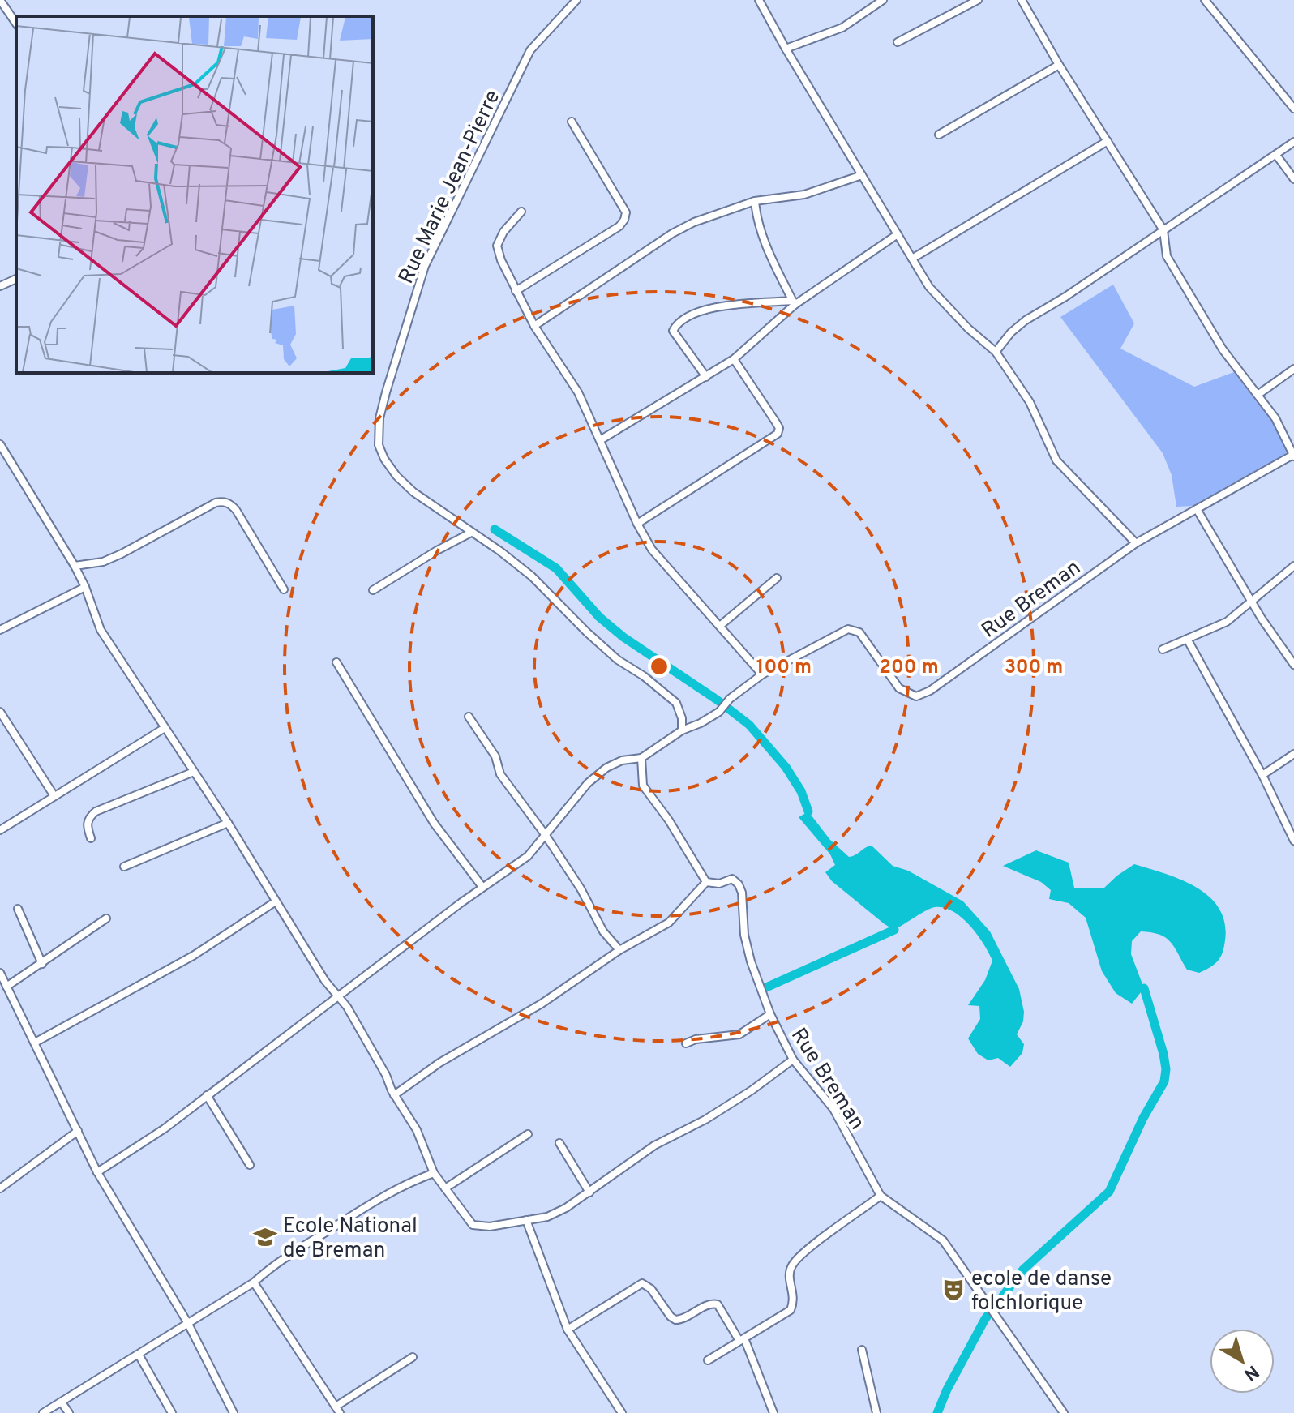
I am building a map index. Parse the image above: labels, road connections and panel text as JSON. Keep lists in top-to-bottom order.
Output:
{
  "streets": {
    "street": ["Rue Marie Jean-Pierre", "Rue Breman"]
  },
  "crossings": [
    ["Rue Marie Jean-Pierre", "Rue Breman"]
  ],
  "places": {
    "school or university": ["Ecole National de Breman"],
    "theatre": ["ecole de danse folchlorique"]
  },
  "north": "bottom right",
  "rings": ["100 m", "200 m", "300 m"]
}
